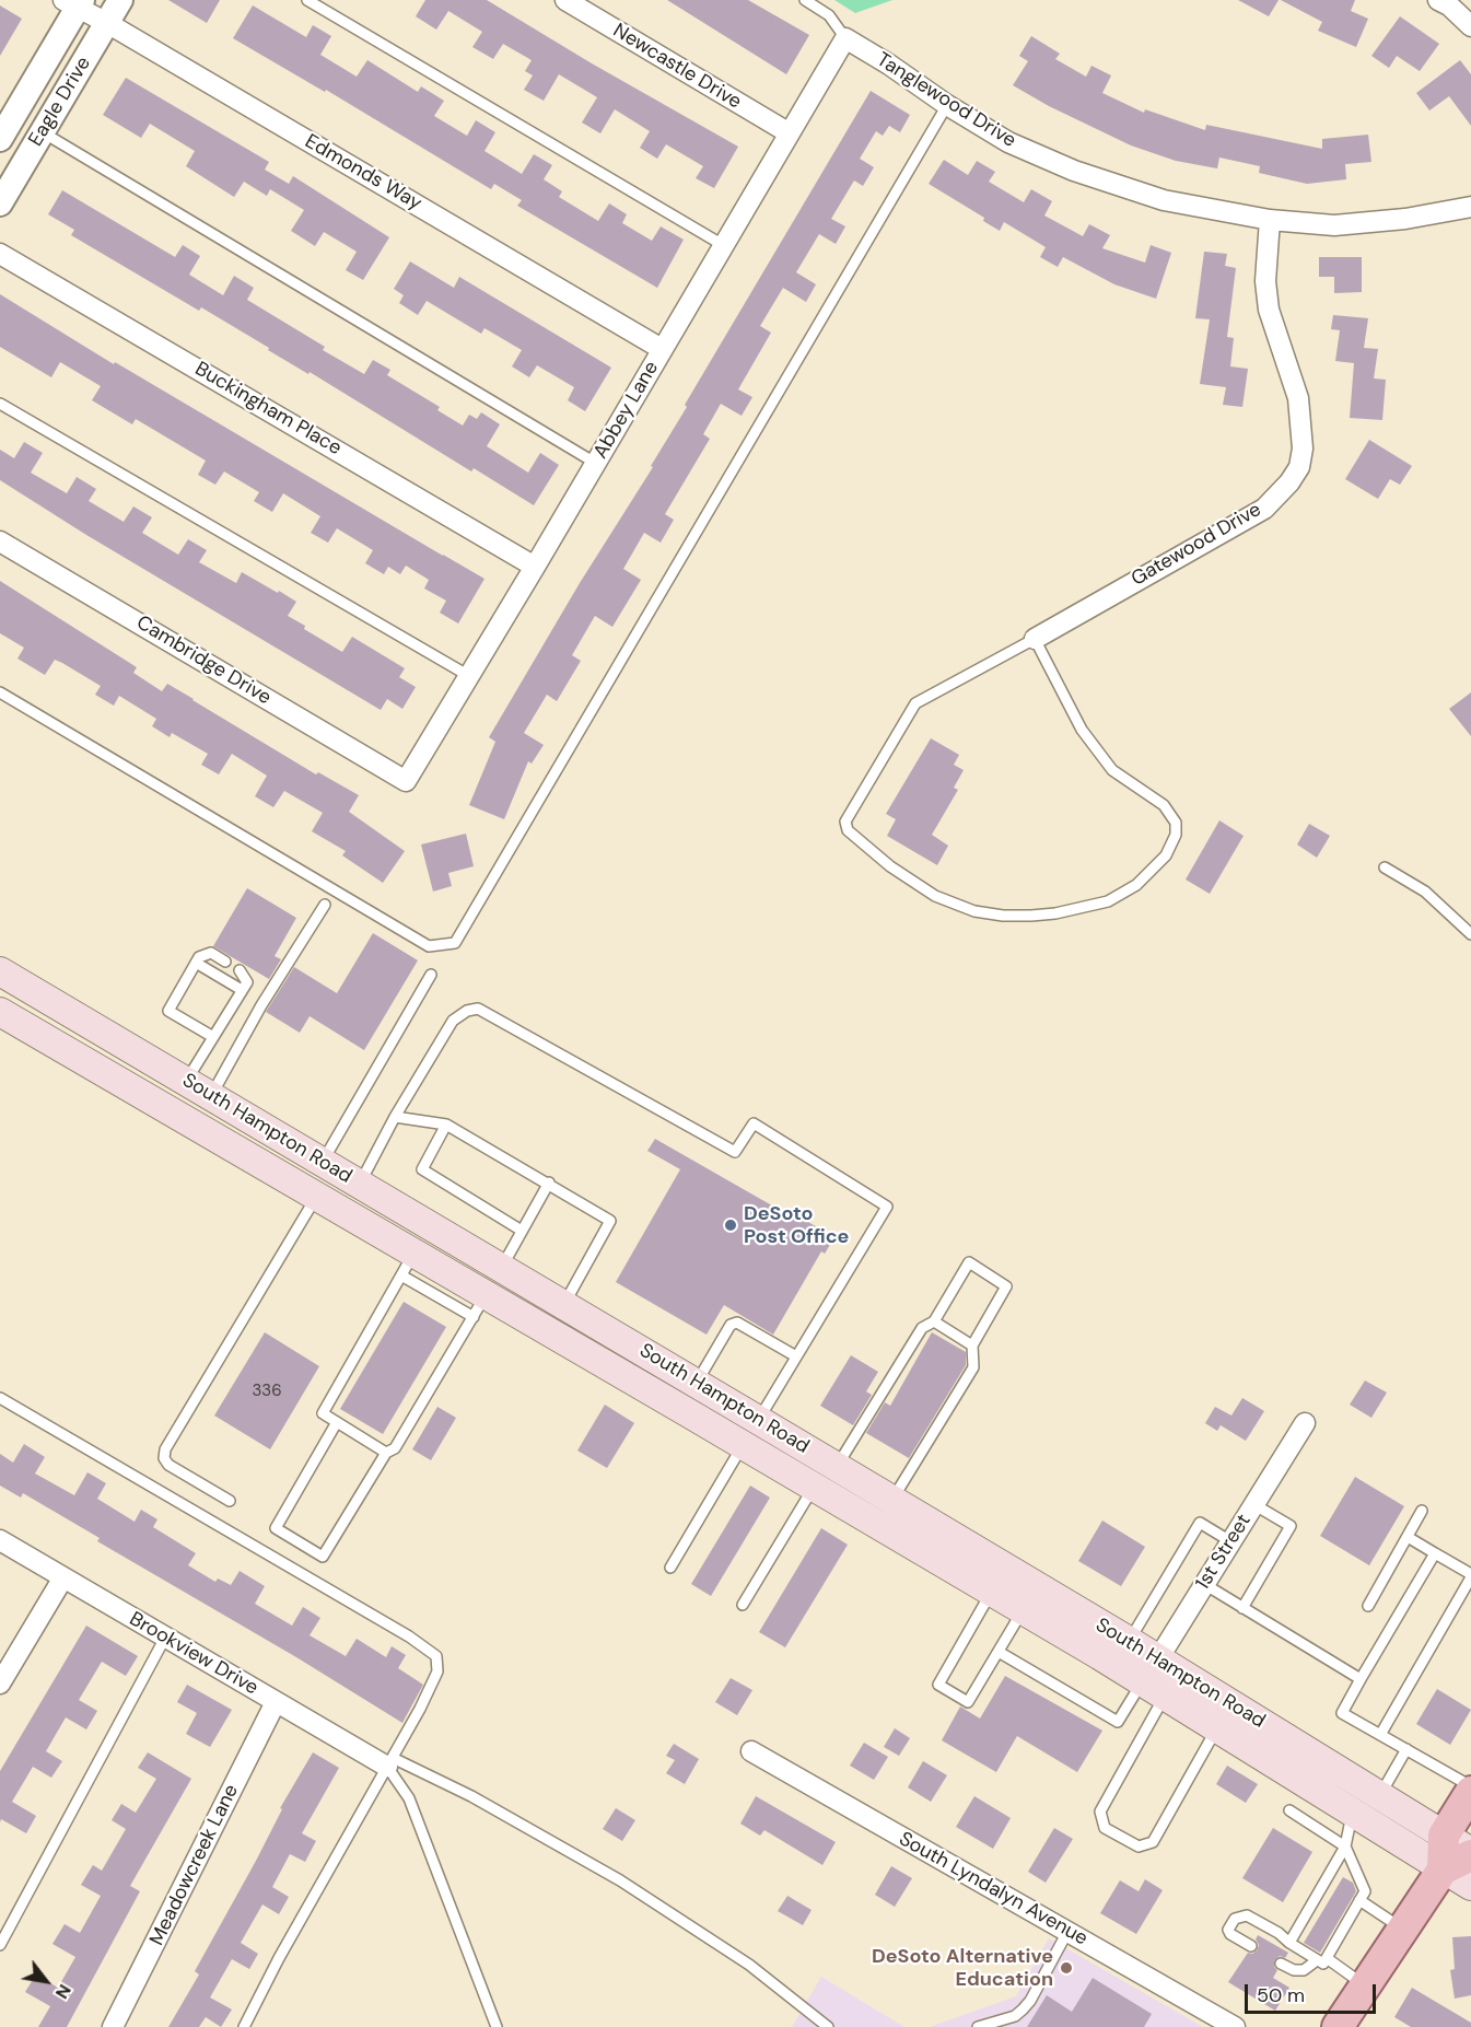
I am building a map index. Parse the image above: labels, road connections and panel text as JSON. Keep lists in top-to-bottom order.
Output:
{
  "streets": {
    "main road": ["South Hampton Road"],
    "street": [
      "Newcastle Drive",
      "Tanglewood Drive",
      "Eagle Drive",
      "Edmonds Way",
      "Buckingham Place",
      "Abbey Lane",
      "Gatewood Drive",
      "Cambridge Drive",
      "1st Street",
      "Brookview Drive",
      "Meadowcreek Lane",
      "South Lyndalyn Avenue"
    ]
  },
  "crossings": [
    ["Newcastle Drive", "Abbey Lane"],
    ["Tanglewood Drive", "Abbey Lane"],
    ["Tanglewood Drive", "Gatewood Drive"],
    ["Eagle Drive", "Edmonds Way"],
    ["Edmonds Way", "Abbey Lane"],
    ["Buckingham Place", "Abbey Lane"],
    ["Abbey Lane", "Cambridge Drive"],
    ["South Hampton Road", "1st Street"],
    ["Brookview Drive", "Meadowcreek Lane"]
  ],
  "places": ["DeSoto Post Office", "DeSoto Alternative Education"],
  "house_numbers": ["336"],
  "scale_bar": "50 m",
  "north": "bottom right"
}
